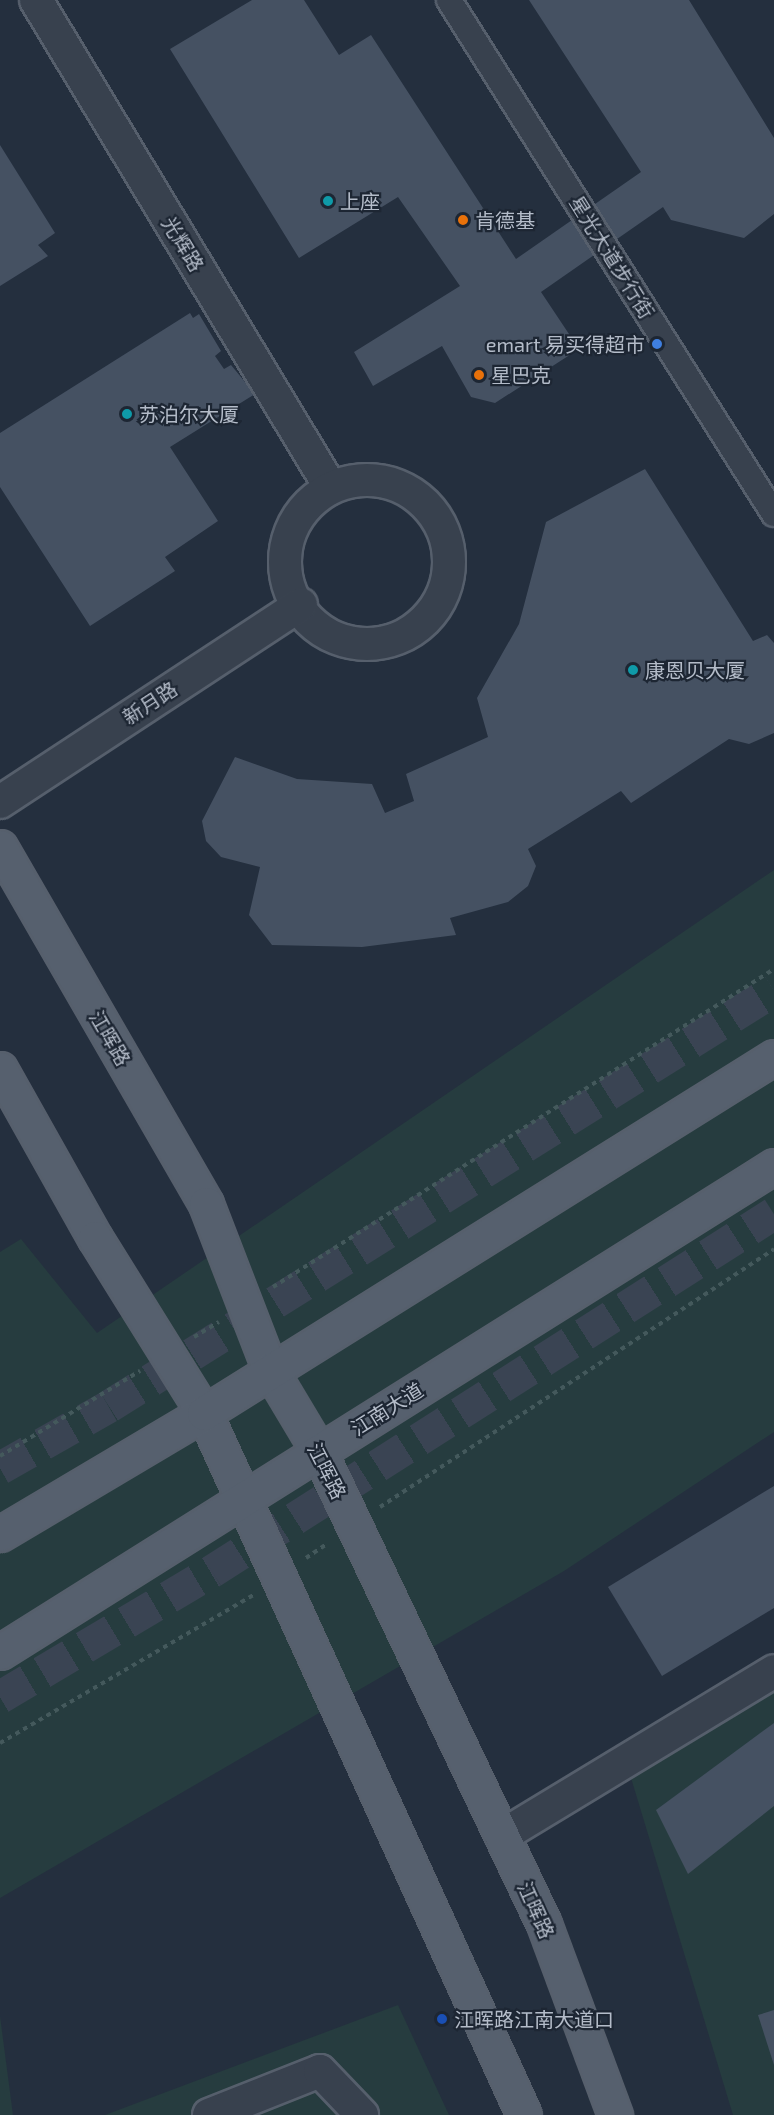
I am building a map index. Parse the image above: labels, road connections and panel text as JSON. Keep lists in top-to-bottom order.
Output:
{
  "streets": {
    "main road": ["江晖路", "江南大道"],
    "street": ["光辉路", "星光大道步行街", "新月路"]
  },
  "crossings": [
    ["光辉路", "新月路"],
    ["江晖路", "江南大道"]
  ],
  "places": [
    "上座",
    "肯德基",
    "emart 易买得超市",
    "星巴克",
    "苏泊尔大厦",
    "康恩贝大厦",
    "江晖路江南大道口"
  ]
}
